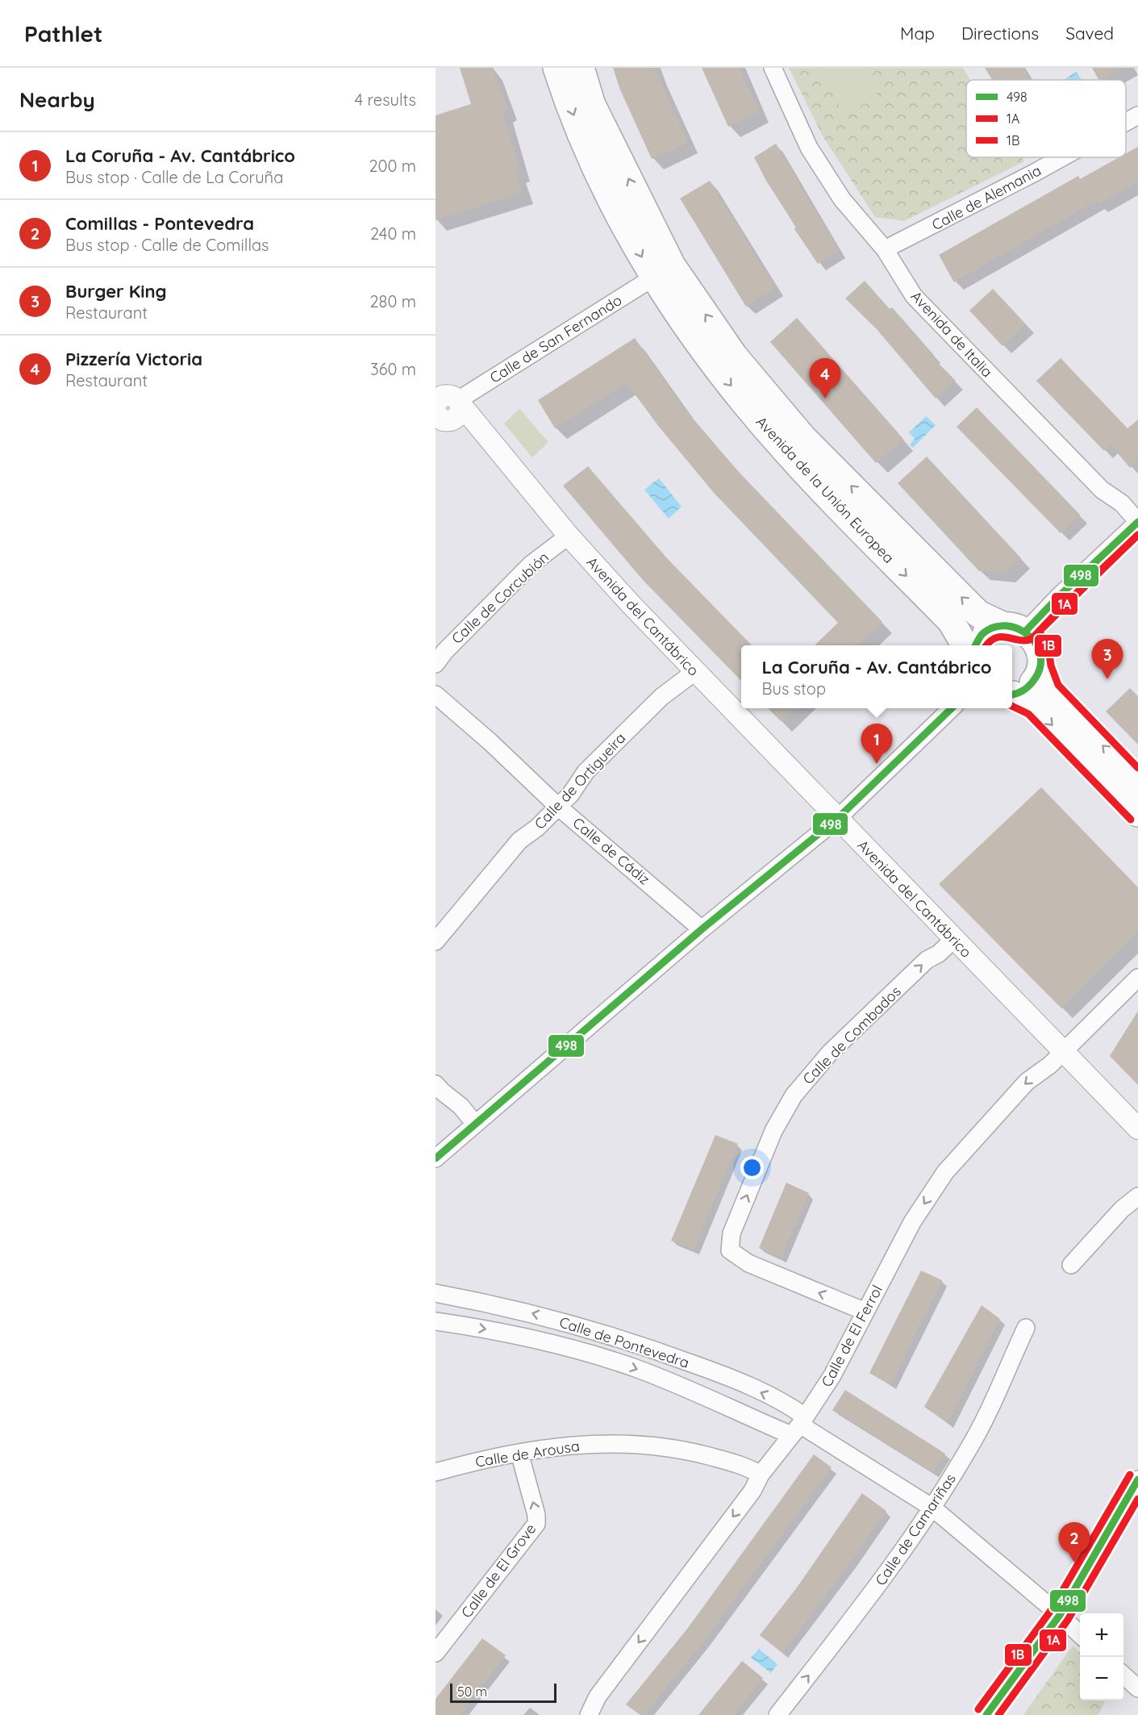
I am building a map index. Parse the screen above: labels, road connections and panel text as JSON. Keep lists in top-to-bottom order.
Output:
{
  "streets": {
    "main road": ["Avenida de la Unión Europea"],
    "street": [
      "Calle de Alemania",
      "Avenida de Italia",
      "Calle de San Fernando",
      "Calle de Corcubión",
      "Avenida del Cantábrico",
      "Calle de Ortigueira",
      "Calle de Cádiz",
      "Calle de Combados",
      "Calle de El Ferrol",
      "Calle de Pontevedra",
      "Calle de Arousa",
      "Calle de Camariñas",
      "Calle de El Grove"
    ]
  },
  "crossings": [
    ["Calle de Alemania", "Avenida de Italia"],
    ["Calle de San Fernando", "Avenida de la Unión Europea"],
    ["Calle de San Fernando", "Avenida del Cantábrico"],
    ["Calle de Corcubión", "Avenida del Cantábrico"],
    ["Avenida del Cantábrico", "Calle de Ortigueira"],
    ["Avenida del Cantábrico", "Calle de Combados"],
    ["Avenida del Cantábrico", "Calle de El Ferrol"],
    ["Calle de Ortigueira", "Calle de Cádiz"],
    ["Calle de Combados", "Calle de El Ferrol"],
    ["Calle de El Ferrol", "Calle de Pontevedra"],
    ["Calle de El Ferrol", "Calle de Arousa"],
    ["Calle de Pontevedra", "Calle de Camariñas"],
    ["Calle de Arousa", "Calle de El Grove"]
  ],
  "one_way": ["Calle de El Ferrol", "Calle de Camariñas", "Calle de El Grove"],
  "lines": ["transit line 498", "transit line 1A", "transit line 1B"],
  "legend": ["498", "1A", "1B"],
  "scale_bar": "50 m",
  "page": {
    "header": "Pathlet",
    "nav": ["Map", "Directions", "Saved"],
    "heading": ["Nearby", "4 results"],
    "list": [
      {
        "mark": "1",
        "name": "La Coruña - Av. Cantábrico",
        "note": "Bus stop · Calle de La Coruña",
        "value": "200 m"
      },
      {
        "mark": "2",
        "name": "Comillas - Pontevedra",
        "note": "Bus stop · Calle de Comillas",
        "value": "240 m"
      },
      {
        "mark": "3",
        "name": "Burger King",
        "note": "Restaurant",
        "value": "280 m"
      },
      {
        "mark": "4",
        "name": "Pizzería Victoria",
        "note": "Restaurant",
        "value": "360 m"
      }
    ],
    "pins": [
      "4",
      "3",
      "1",
      "2"
    ],
    "popup": ["La Coruña - Av. Cantábrico", "Bus stop"],
    "map_buttons": ["+", "−"],
    "scale": "50 m"
  }
}
